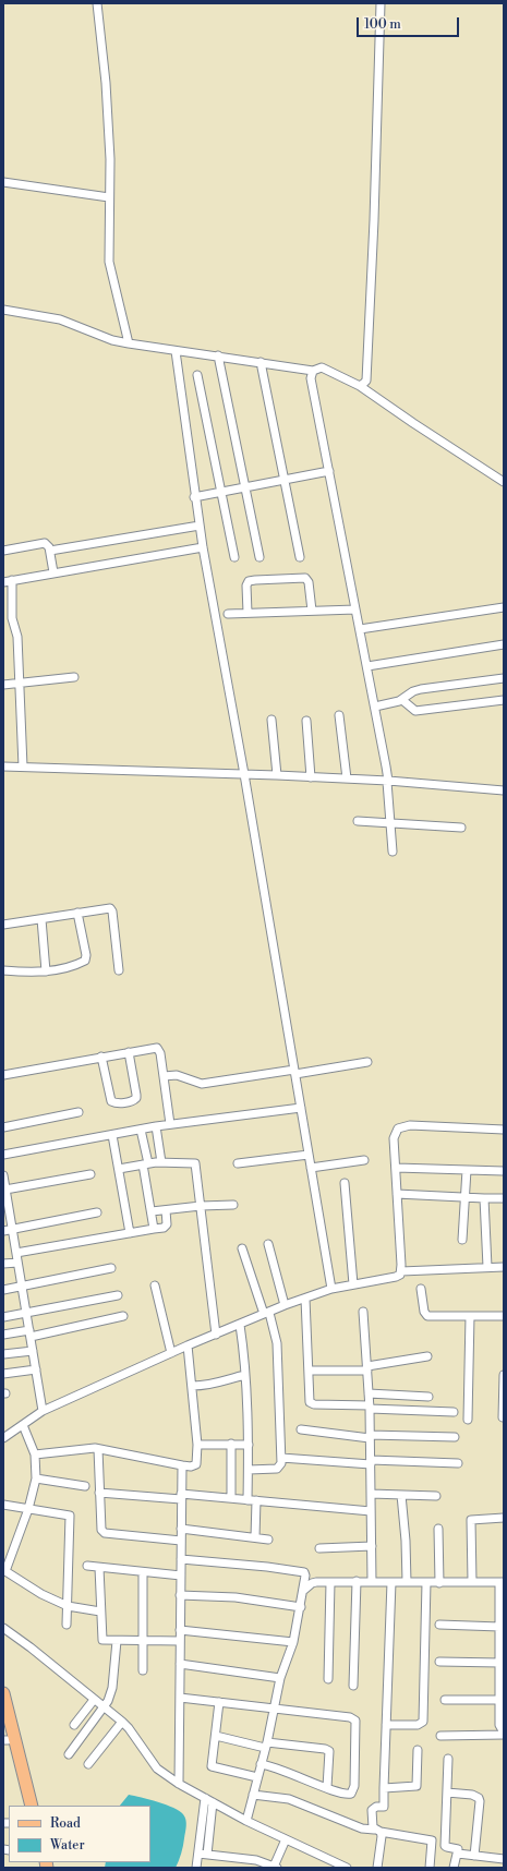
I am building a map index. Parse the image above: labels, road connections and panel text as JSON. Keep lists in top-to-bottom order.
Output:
{
  "legend": ["Road", "Water"],
  "scale_bar": "100 m"
}
